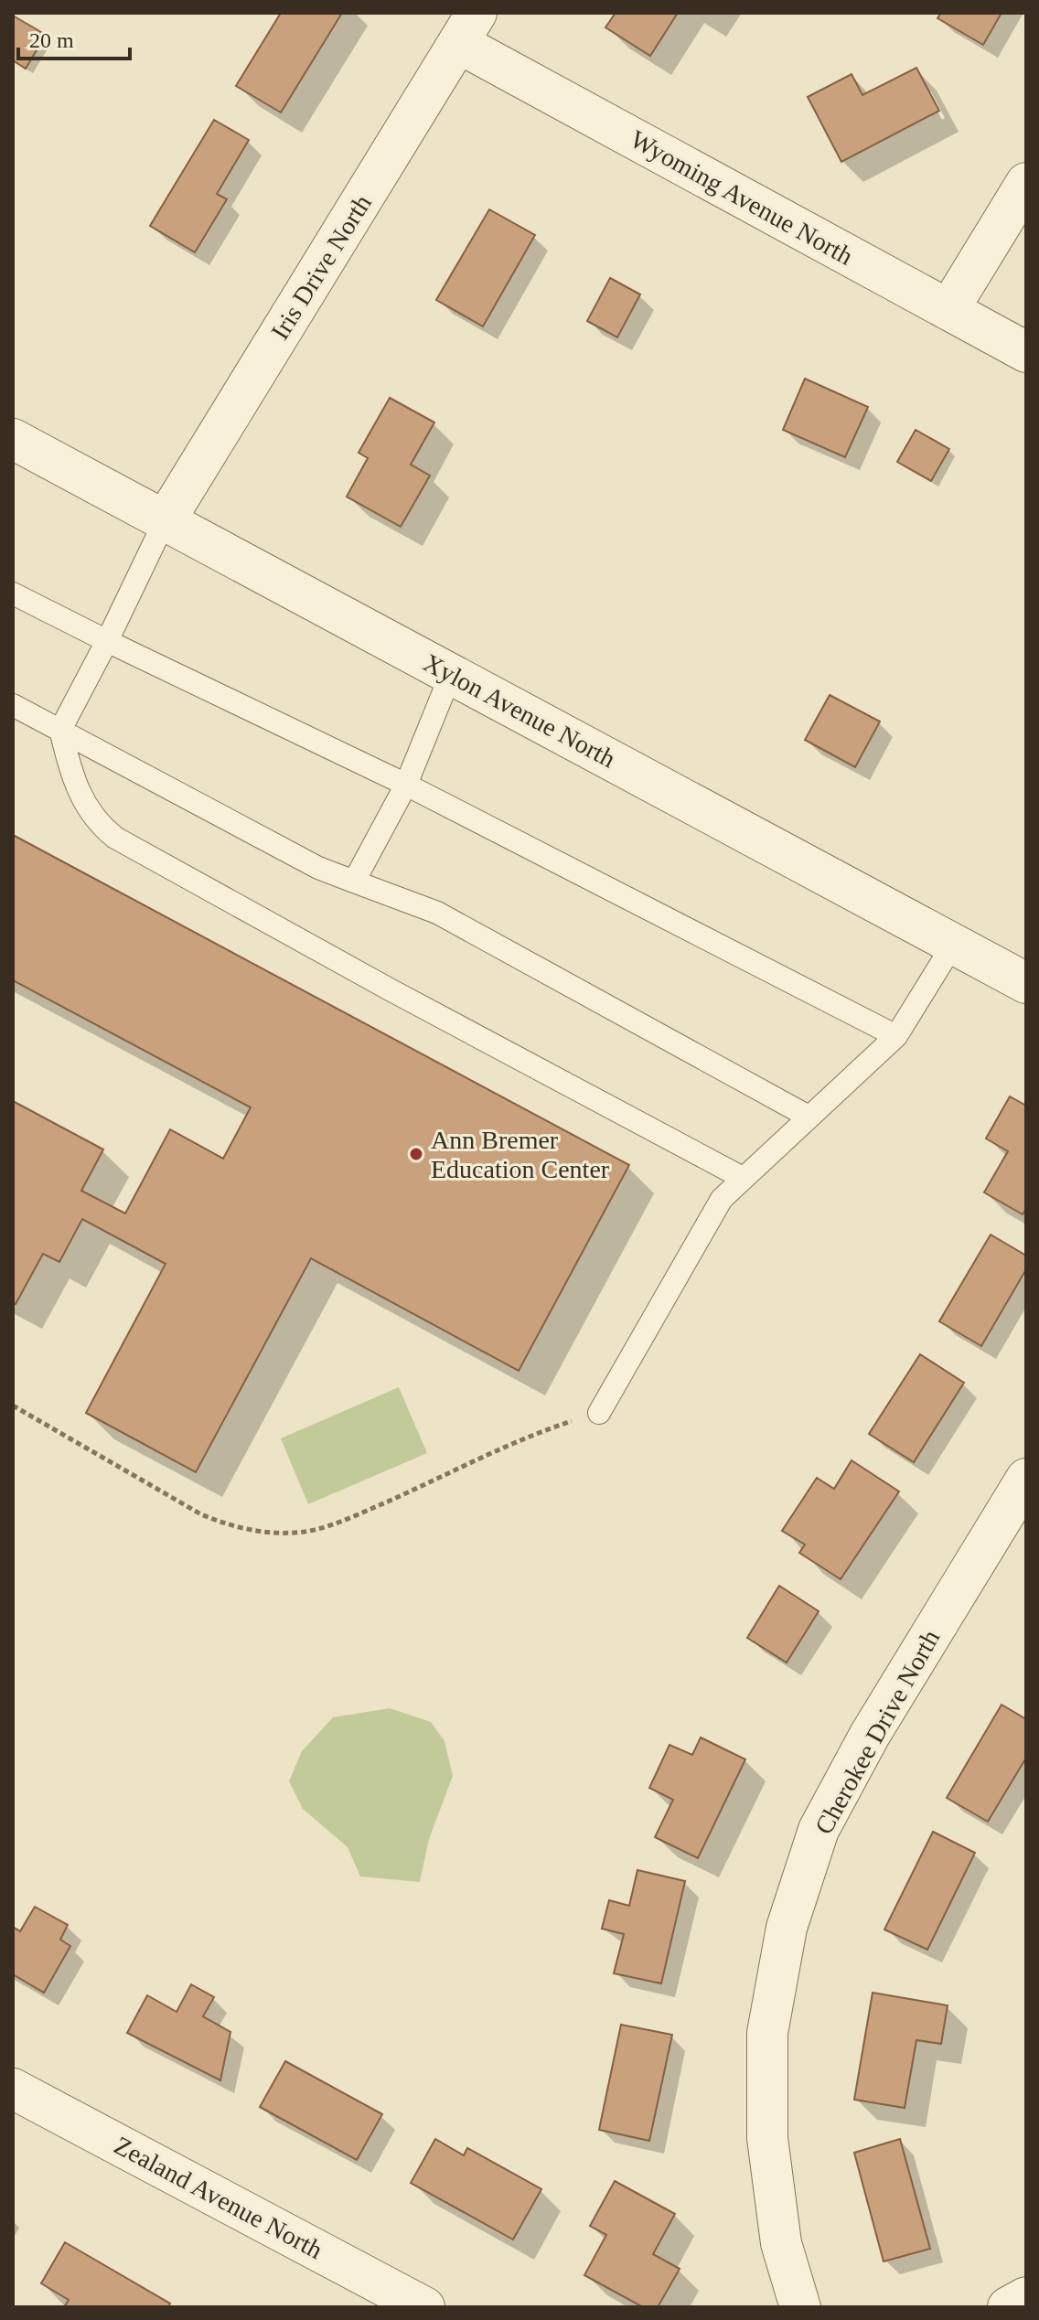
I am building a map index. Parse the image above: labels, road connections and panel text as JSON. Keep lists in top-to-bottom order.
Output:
{
  "streets": {
    "street": [
      "Wyoming Avenue North",
      "Iris Drive North",
      "Xylon Avenue North",
      "Cherokee Drive North",
      "Zealand Avenue North"
    ]
  },
  "crossings": [
    ["Wyoming Avenue North", "Iris Drive North"],
    ["Iris Drive North", "Xylon Avenue North"]
  ],
  "places": ["Ann Bremer Education Center"],
  "scale_bar": "20 m"
}
